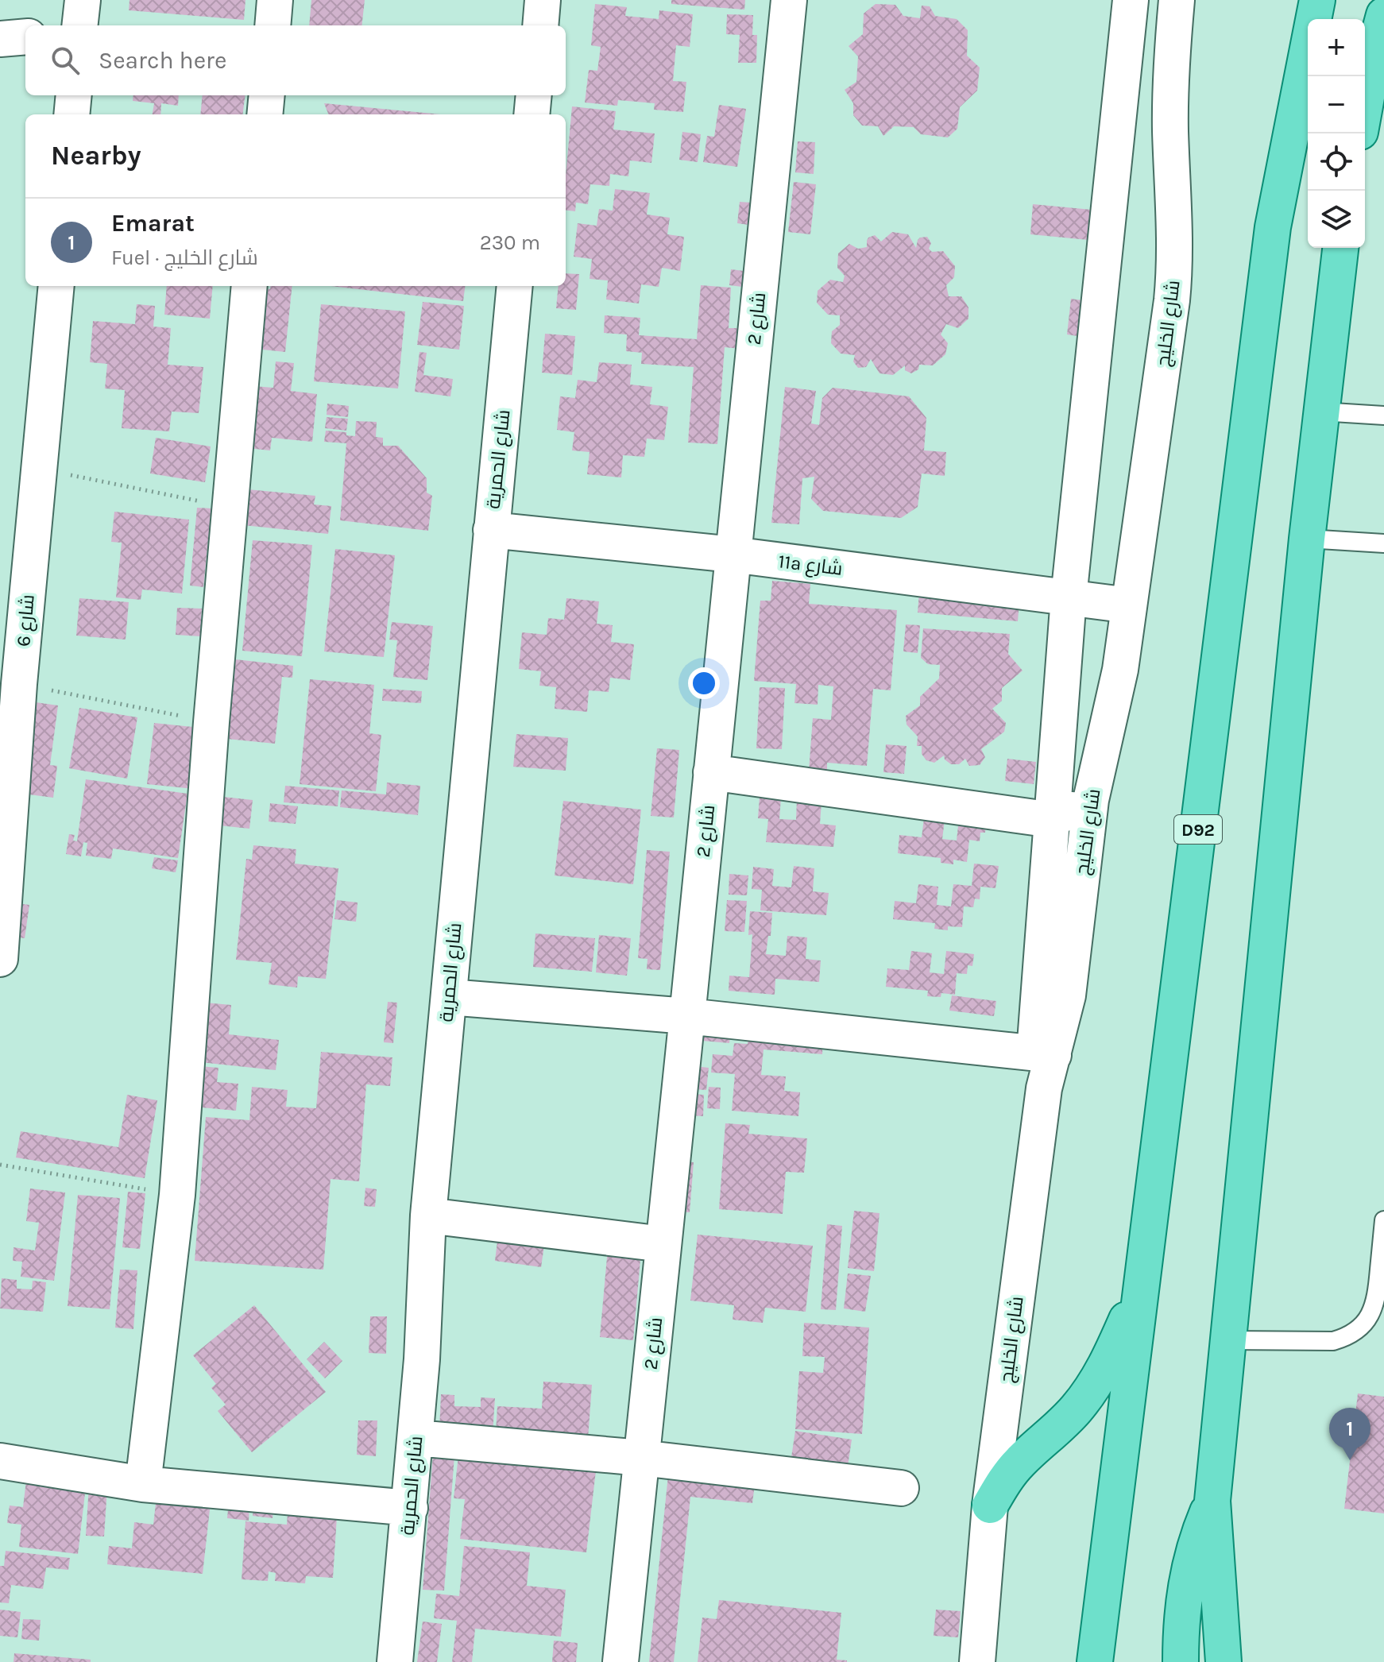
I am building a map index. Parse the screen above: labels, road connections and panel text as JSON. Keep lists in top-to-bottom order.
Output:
{
  "streets": {
    "main road": ["D92"],
    "street": [
      "شارع 2",
      "شارع الخليج",
      "شارع الحمرية",
      "11a شارع",
      "شارع 6"
    ]
  },
  "crossings": [
    ["شارع 2", "11a شارع"],
    ["شارع الخليج", "11a شارع"],
    ["شارع الحمرية", "11a شارع"]
  ],
  "page": {
    "map_buttons": ["+", "−"],
    "search": "Search here",
    "heading": "Nearby",
    "list": [
      {
        "mark": "1",
        "name": "Emarat",
        "note": "Fuel · شارع الخليج",
        "value": "230 m"
      }
    ],
    "pins": "1"
  }
}
